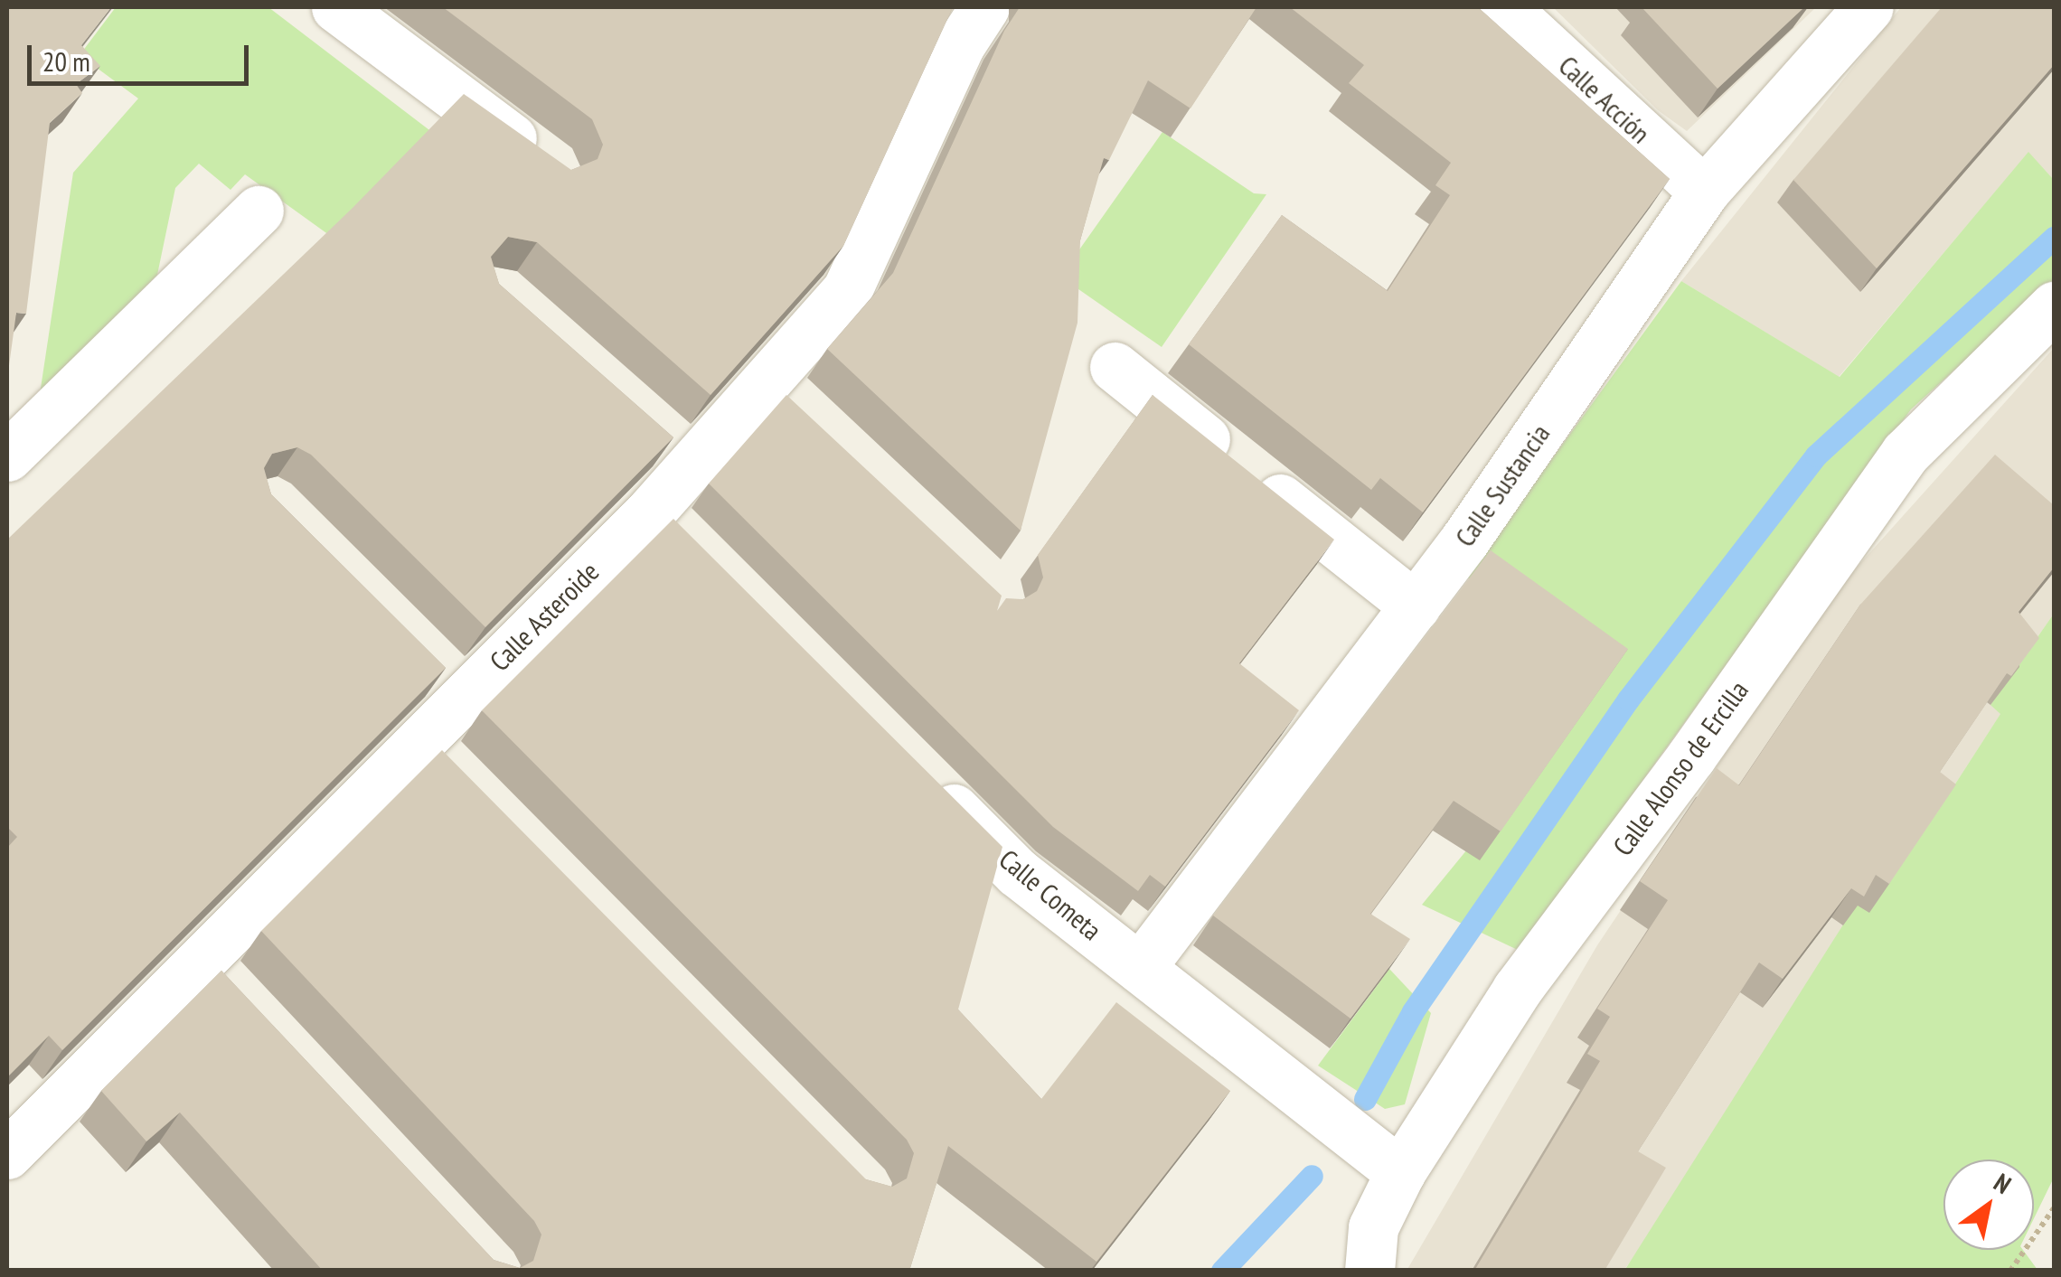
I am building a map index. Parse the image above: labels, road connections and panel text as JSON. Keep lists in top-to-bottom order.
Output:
{
  "streets": {
    "street": [
      "Calle Acción",
      "Calle Sustancia",
      "Calle Asteroide",
      "Calle Alonso de Ercilla",
      "Calle Cometa"
    ]
  },
  "crossings": [
    ["Calle Acción", "Calle Sustancia"],
    ["Calle Sustancia", "Calle Cometa"],
    ["Calle Alonso de Ercilla", "Calle Cometa"]
  ],
  "scale_bar": "20 m",
  "north": "top right"
}
